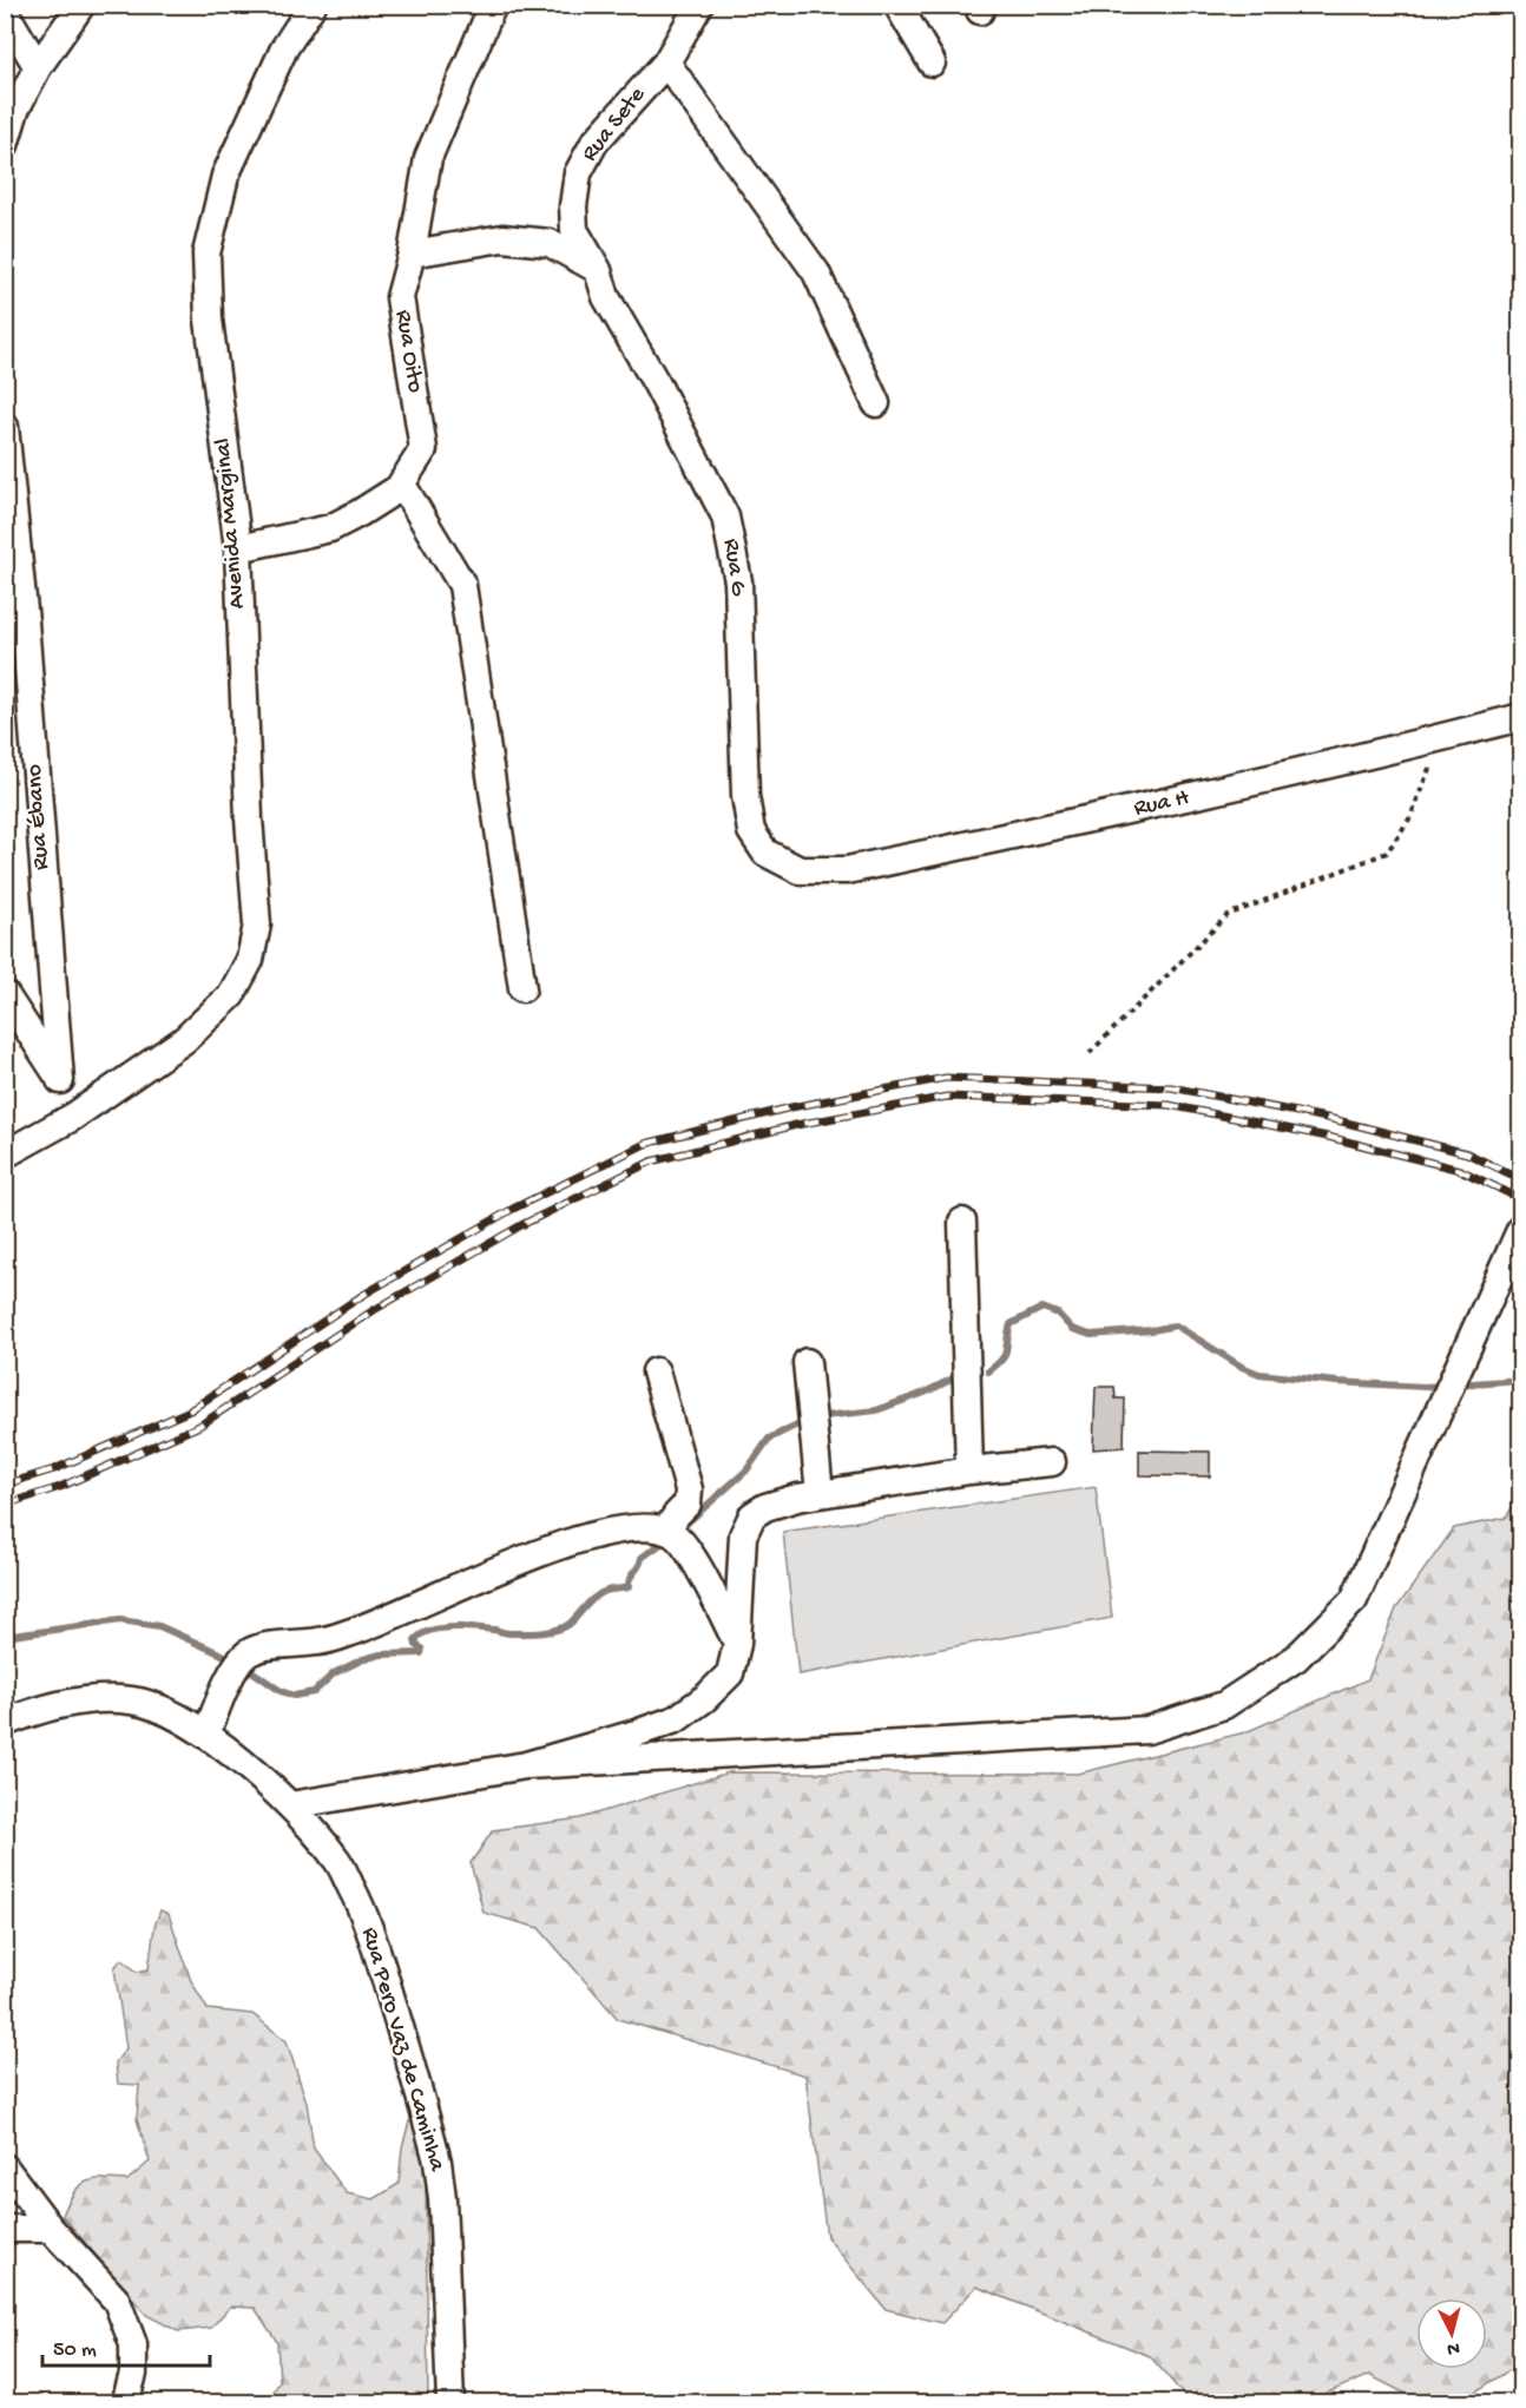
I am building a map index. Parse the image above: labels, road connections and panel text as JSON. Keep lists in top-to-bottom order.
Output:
{
  "streets": {
    "street": [
      "Rua Sete",
      "Rua Oito",
      "Avenida Marginal",
      "Rua G",
      "Rua H",
      "Rua Ébano",
      "Rua Pero Vaz de Caminha"
    ]
  },
  "crossings": [
    ["Rua Sete", "Rua G"],
    ["Rua Oito", "Avenida Marginal"],
    ["Rua G", "Rua H"]
  ],
  "scale_bar": "50 m",
  "north": "bottom"
}
